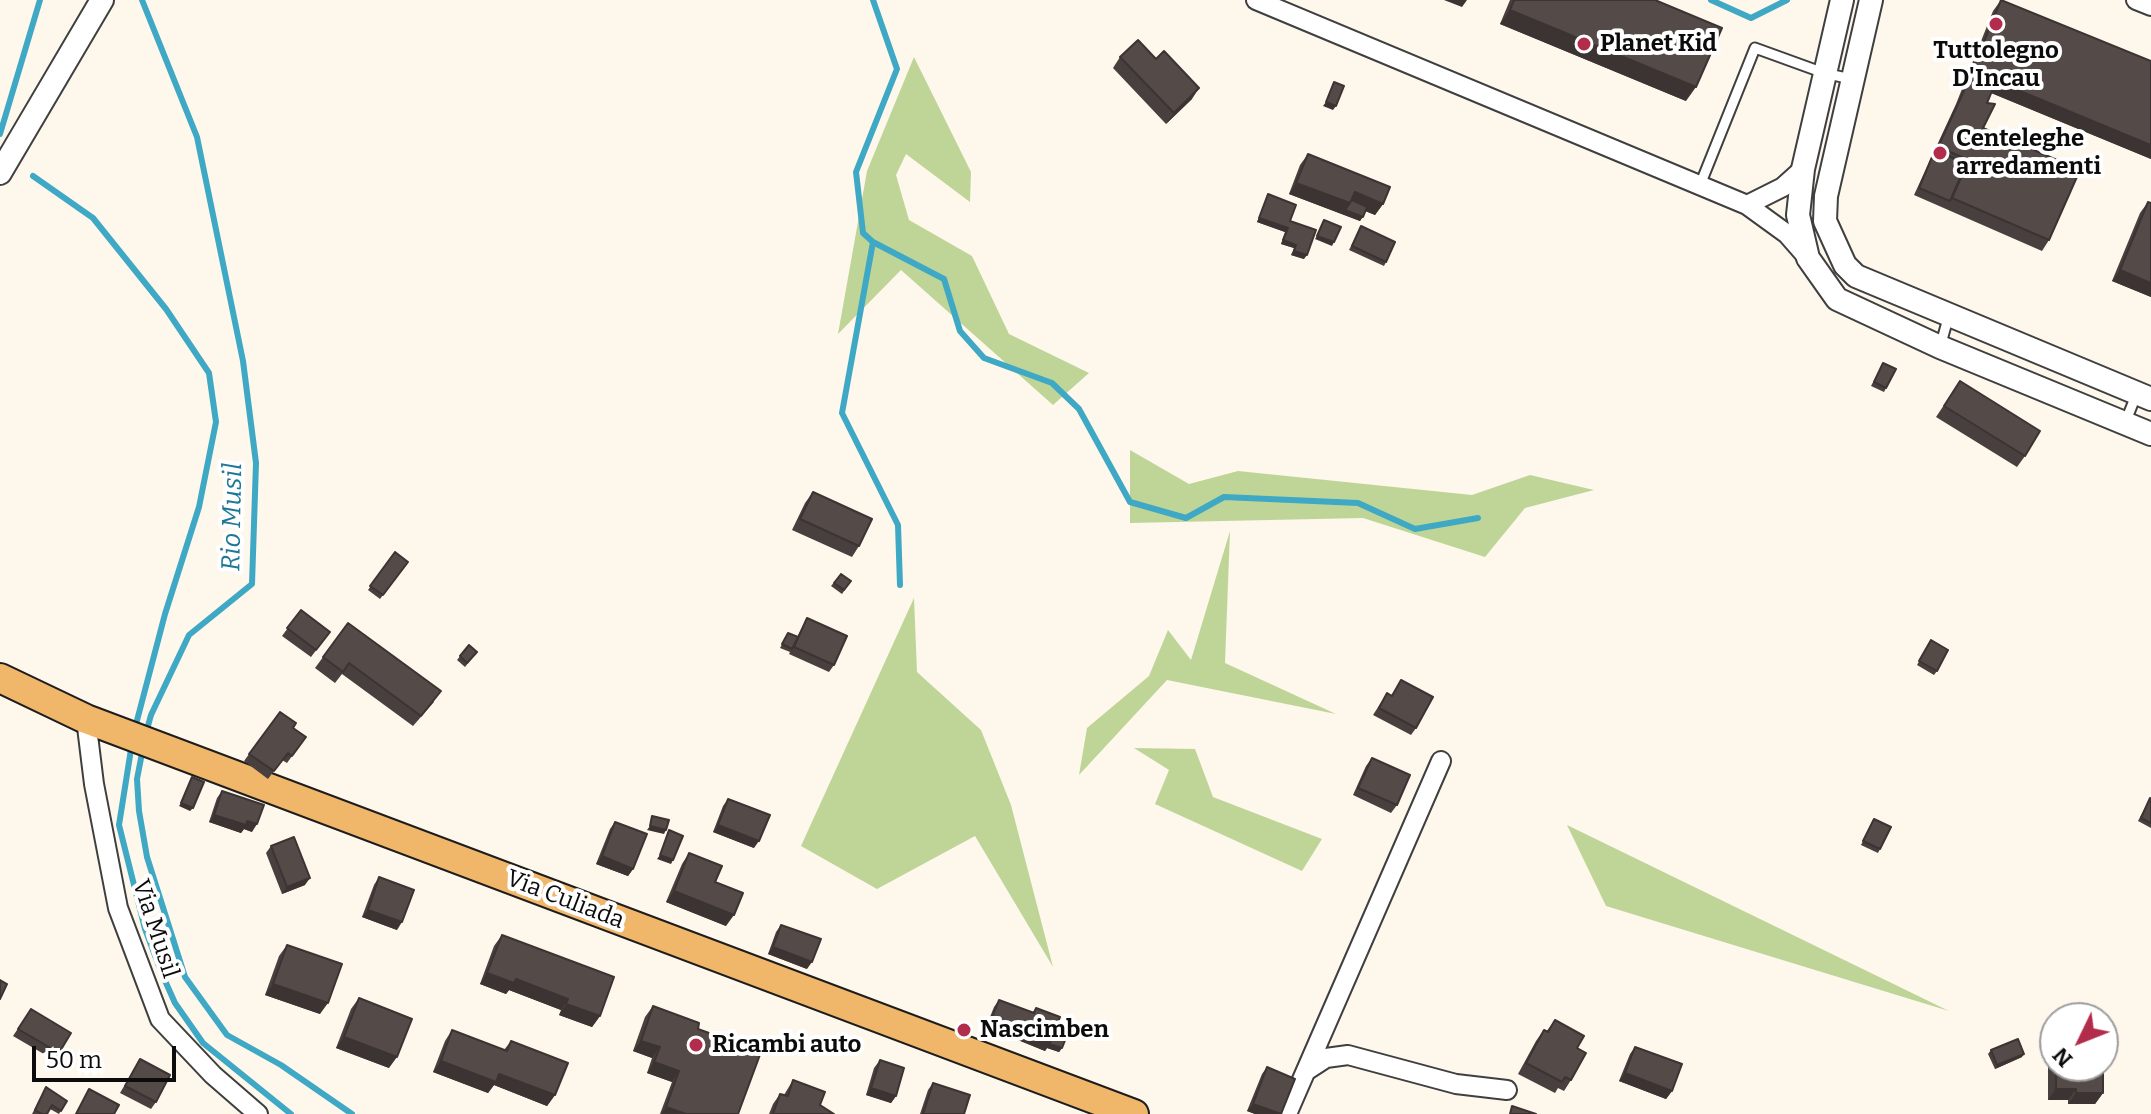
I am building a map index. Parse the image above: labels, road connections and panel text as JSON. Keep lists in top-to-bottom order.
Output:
{
  "streets": {
    "main road": ["Via Culiada"],
    "street": ["Via Musil"]
  },
  "crossings": [
    ["Via Culiada", "Via Musil"]
  ],
  "water": ["Rio Musil"],
  "places": [
    "Tuttolegno D'Incau",
    "Planet Kid",
    "Centeleghe arredamenti",
    "Nascimben",
    "Ricambi auto"
  ],
  "scale_bar": "50 m",
  "north": "bottom left"
}
